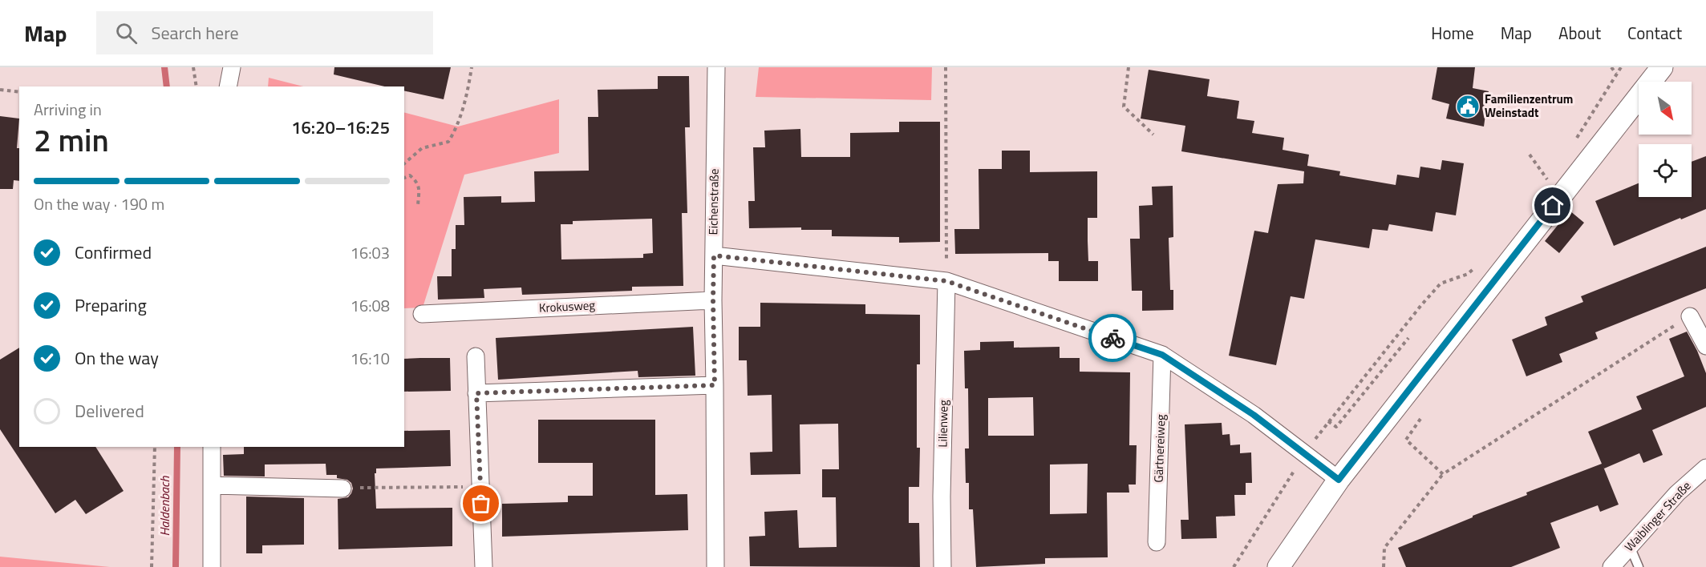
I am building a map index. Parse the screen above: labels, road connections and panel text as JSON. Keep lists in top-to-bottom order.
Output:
{
  "streets": {
    "street": [
      "Eichenstraße",
      "Krokusweg",
      "Lilienweg",
      "Gärtnereiweg",
      "Waiblinger Straße"
    ]
  },
  "crossings": [
    ["Eichenstraße", "Krokusweg"]
  ],
  "water": ["Haldenbach"],
  "places": {
    "public building": ["Familienzentrum Weinstadt"]
  },
  "north": "bottom right",
  "page": {
    "header": "Map",
    "search": "Search here",
    "nav": [
      "Home",
      "Map",
      "About",
      "Contact"
    ],
    "heading": ["2 min", "Arriving in", "16:20–16:25"],
    "bar": "On the way · 190 m",
    "list": [
      ["Confirmed", "16:03"],
      ["Preparing", "16:08"],
      ["On the way", "16:10"],
      "Delivered"
    ]
  }
}
